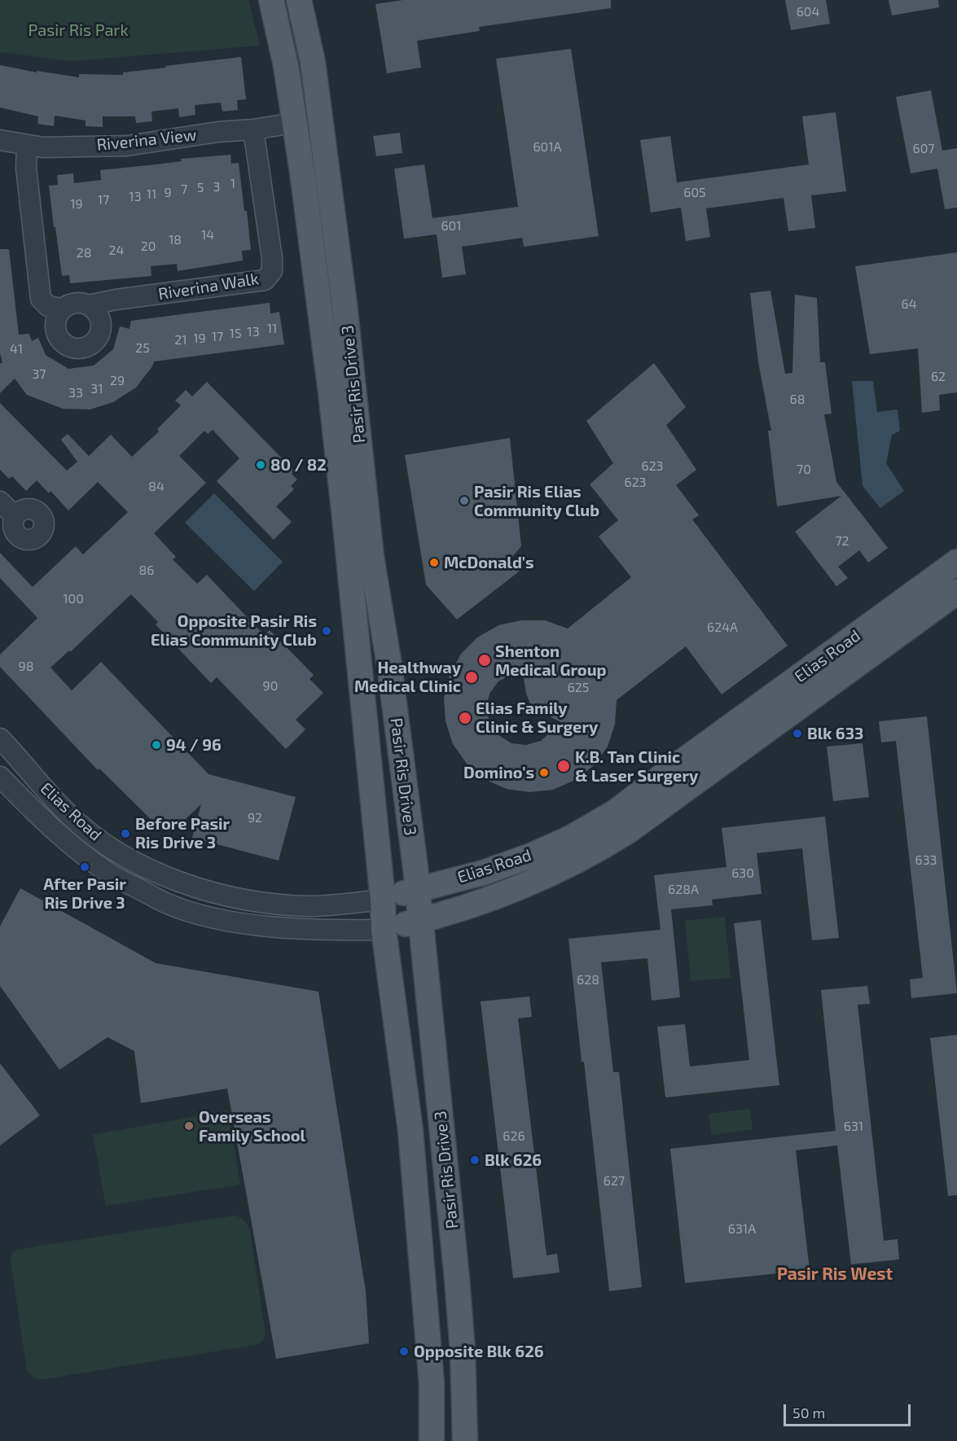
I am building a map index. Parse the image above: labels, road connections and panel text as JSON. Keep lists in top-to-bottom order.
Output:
{
  "streets": {
    "main road": ["Pasir Ris Drive 3", "Elias Road"],
    "street": ["Riverina View", "Riverina Walk"]
  },
  "crossings": [
    ["Riverina View", "Riverina Walk"],
    ["Riverina View", "Pasir Ris Drive 3"],
    ["Pasir Ris Drive 3", "Elias Road"]
  ],
  "districts": ["Pasir Ris West"],
  "parks": ["Pasir Ris Park"],
  "places": [
    "80 / 82",
    "Pasir Ris Elias Community Club",
    "McDonald's",
    "Opposite Pasir Ris Elias Community Club",
    "Shenton Medical Group",
    "Healthway Medical Clinic",
    "Elias Family Clinic & Surgery",
    "Blk 633",
    "94 / 96",
    "K.B. Tan Clinic & Laser Surgery",
    "Domino's",
    "Before Pasir Ris Drive 3",
    "After Pasir Ris Drive 3",
    "Overseas Family School",
    "Blk 626",
    "Opposite Blk 626"
  ],
  "house_numbers": [
    "604",
    "601A",
    "607",
    "1",
    "3",
    "5",
    "7",
    "9",
    "605",
    "11",
    "13",
    "17",
    "19",
    "601",
    "14",
    "18",
    "20",
    "24",
    "28",
    "64",
    "11",
    "13",
    "15",
    "17",
    "19",
    "21",
    "25",
    "41",
    "37",
    "62",
    "29",
    "31",
    "33",
    "68",
    "623",
    "70",
    "623",
    "84",
    "72",
    "86",
    "100",
    "624A",
    "98",
    "90",
    "625",
    "92",
    "633",
    "630",
    "628A",
    "628",
    "631",
    "626",
    "627",
    "631A"
  ],
  "scale_bar": "50 m"
}
